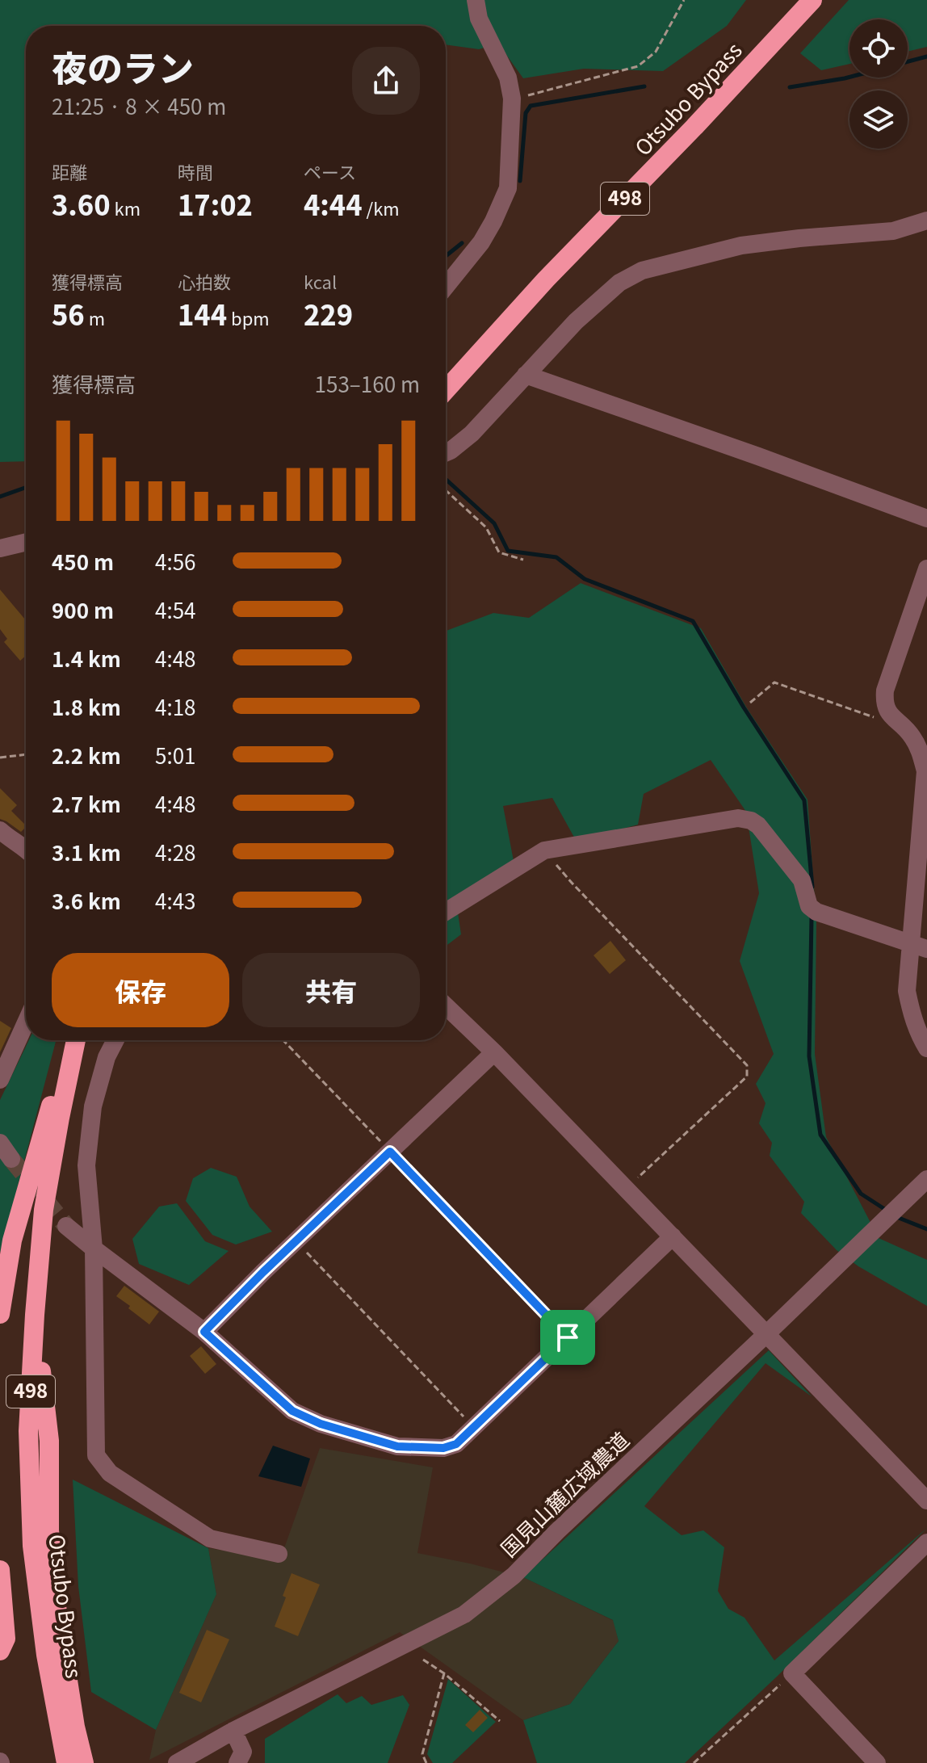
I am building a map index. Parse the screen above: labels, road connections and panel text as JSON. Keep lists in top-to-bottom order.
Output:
{
  "streets": {
    "highway": ["Otsubo Bypass", "498"],
    "street": ["国見山麓広域農道"]
  },
  "page": {
    "heading": ["夜のラン", "21:25 · 8 × 450 m"],
    "stats": [
      ["距離", "3.60 km"],
      ["時間", "17:02"],
      ["ペース", "4:44 /km"],
      ["獲得標高", "56 m"],
      ["心拍数", "144 bpm"],
      ["kcal", "229"]
    ],
    "chart": ["獲得標高", "153–160 m"],
    "list": [
      {
        "name": "450 m",
        "note": "4:56"
      },
      {
        "name": "900 m",
        "note": "4:54"
      },
      {
        "name": "1.4 km",
        "note": "4:48"
      },
      {
        "name": "1.8 km",
        "note": "4:18"
      },
      {
        "name": "2.2 km",
        "note": "5:01"
      },
      {
        "name": "2.7 km",
        "note": "4:48"
      },
      {
        "name": "3.1 km",
        "note": "4:28"
      },
      {
        "name": "3.6 km",
        "note": "4:43"
      }
    ],
    "buttons": ["保存", "共有"]
  }
}
